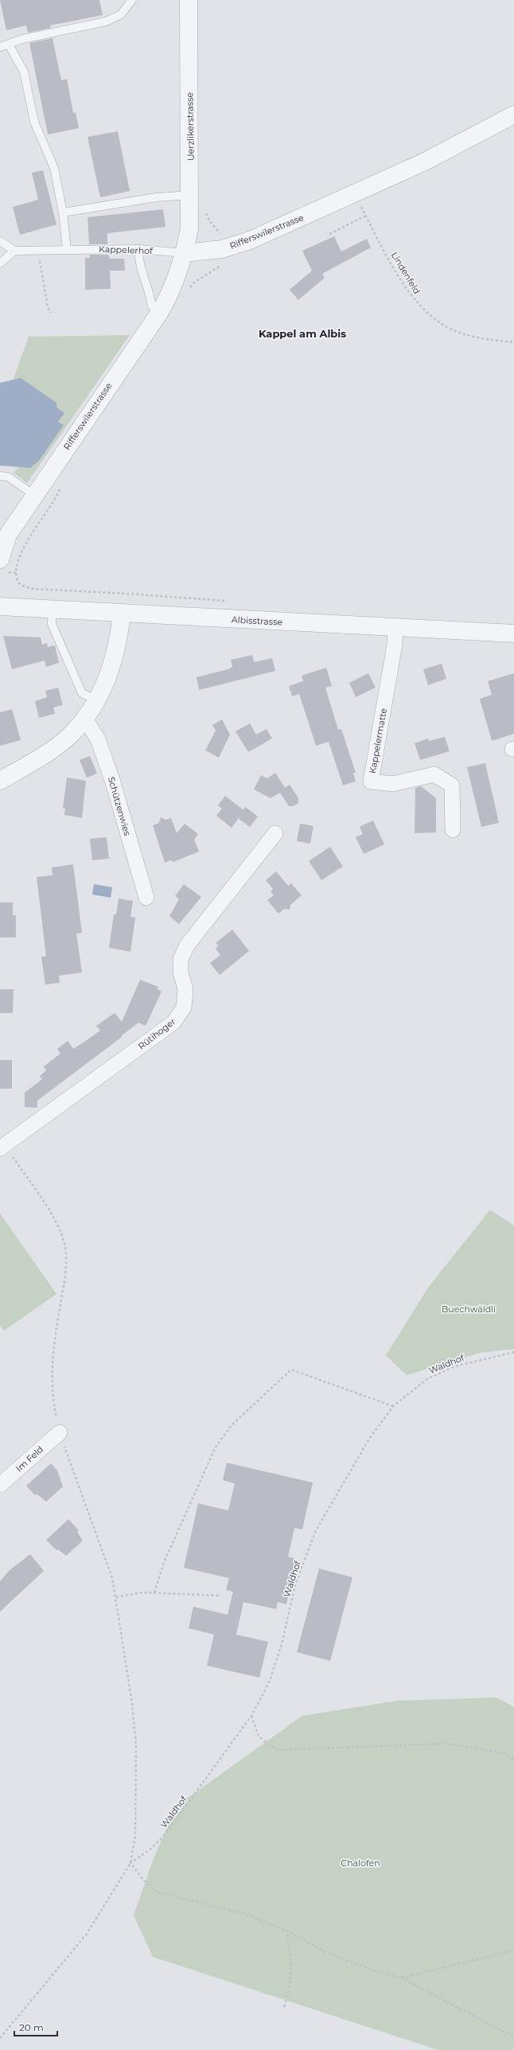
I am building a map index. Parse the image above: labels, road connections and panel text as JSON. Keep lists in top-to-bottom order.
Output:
{
  "streets": {
    "street": [
      "Uerzlikerstrasse",
      "Rifferswilerstrasse",
      "Albisstrasse",
      "Kappelermatte",
      "Schützenwies",
      "Rütihoger",
      "Im Feld"
    ],
    "lane": ["Kappelerhof"],
    "path": ["Lindenfeld", "Waldhof"]
  },
  "crossings": [
    ["Uerzlikerstrasse", "Rifferswilerstrasse"],
    ["Uerzlikerstrasse", "Kappelerhof"],
    ["Rifferswilerstrasse", "Kappelerhof"],
    ["Albisstrasse", "Kappelermatte"]
  ],
  "districts": ["Kappel am Albis"],
  "parks": ["Buechwäldli", "Chalofen"],
  "scale_bar": "20 m"
}
